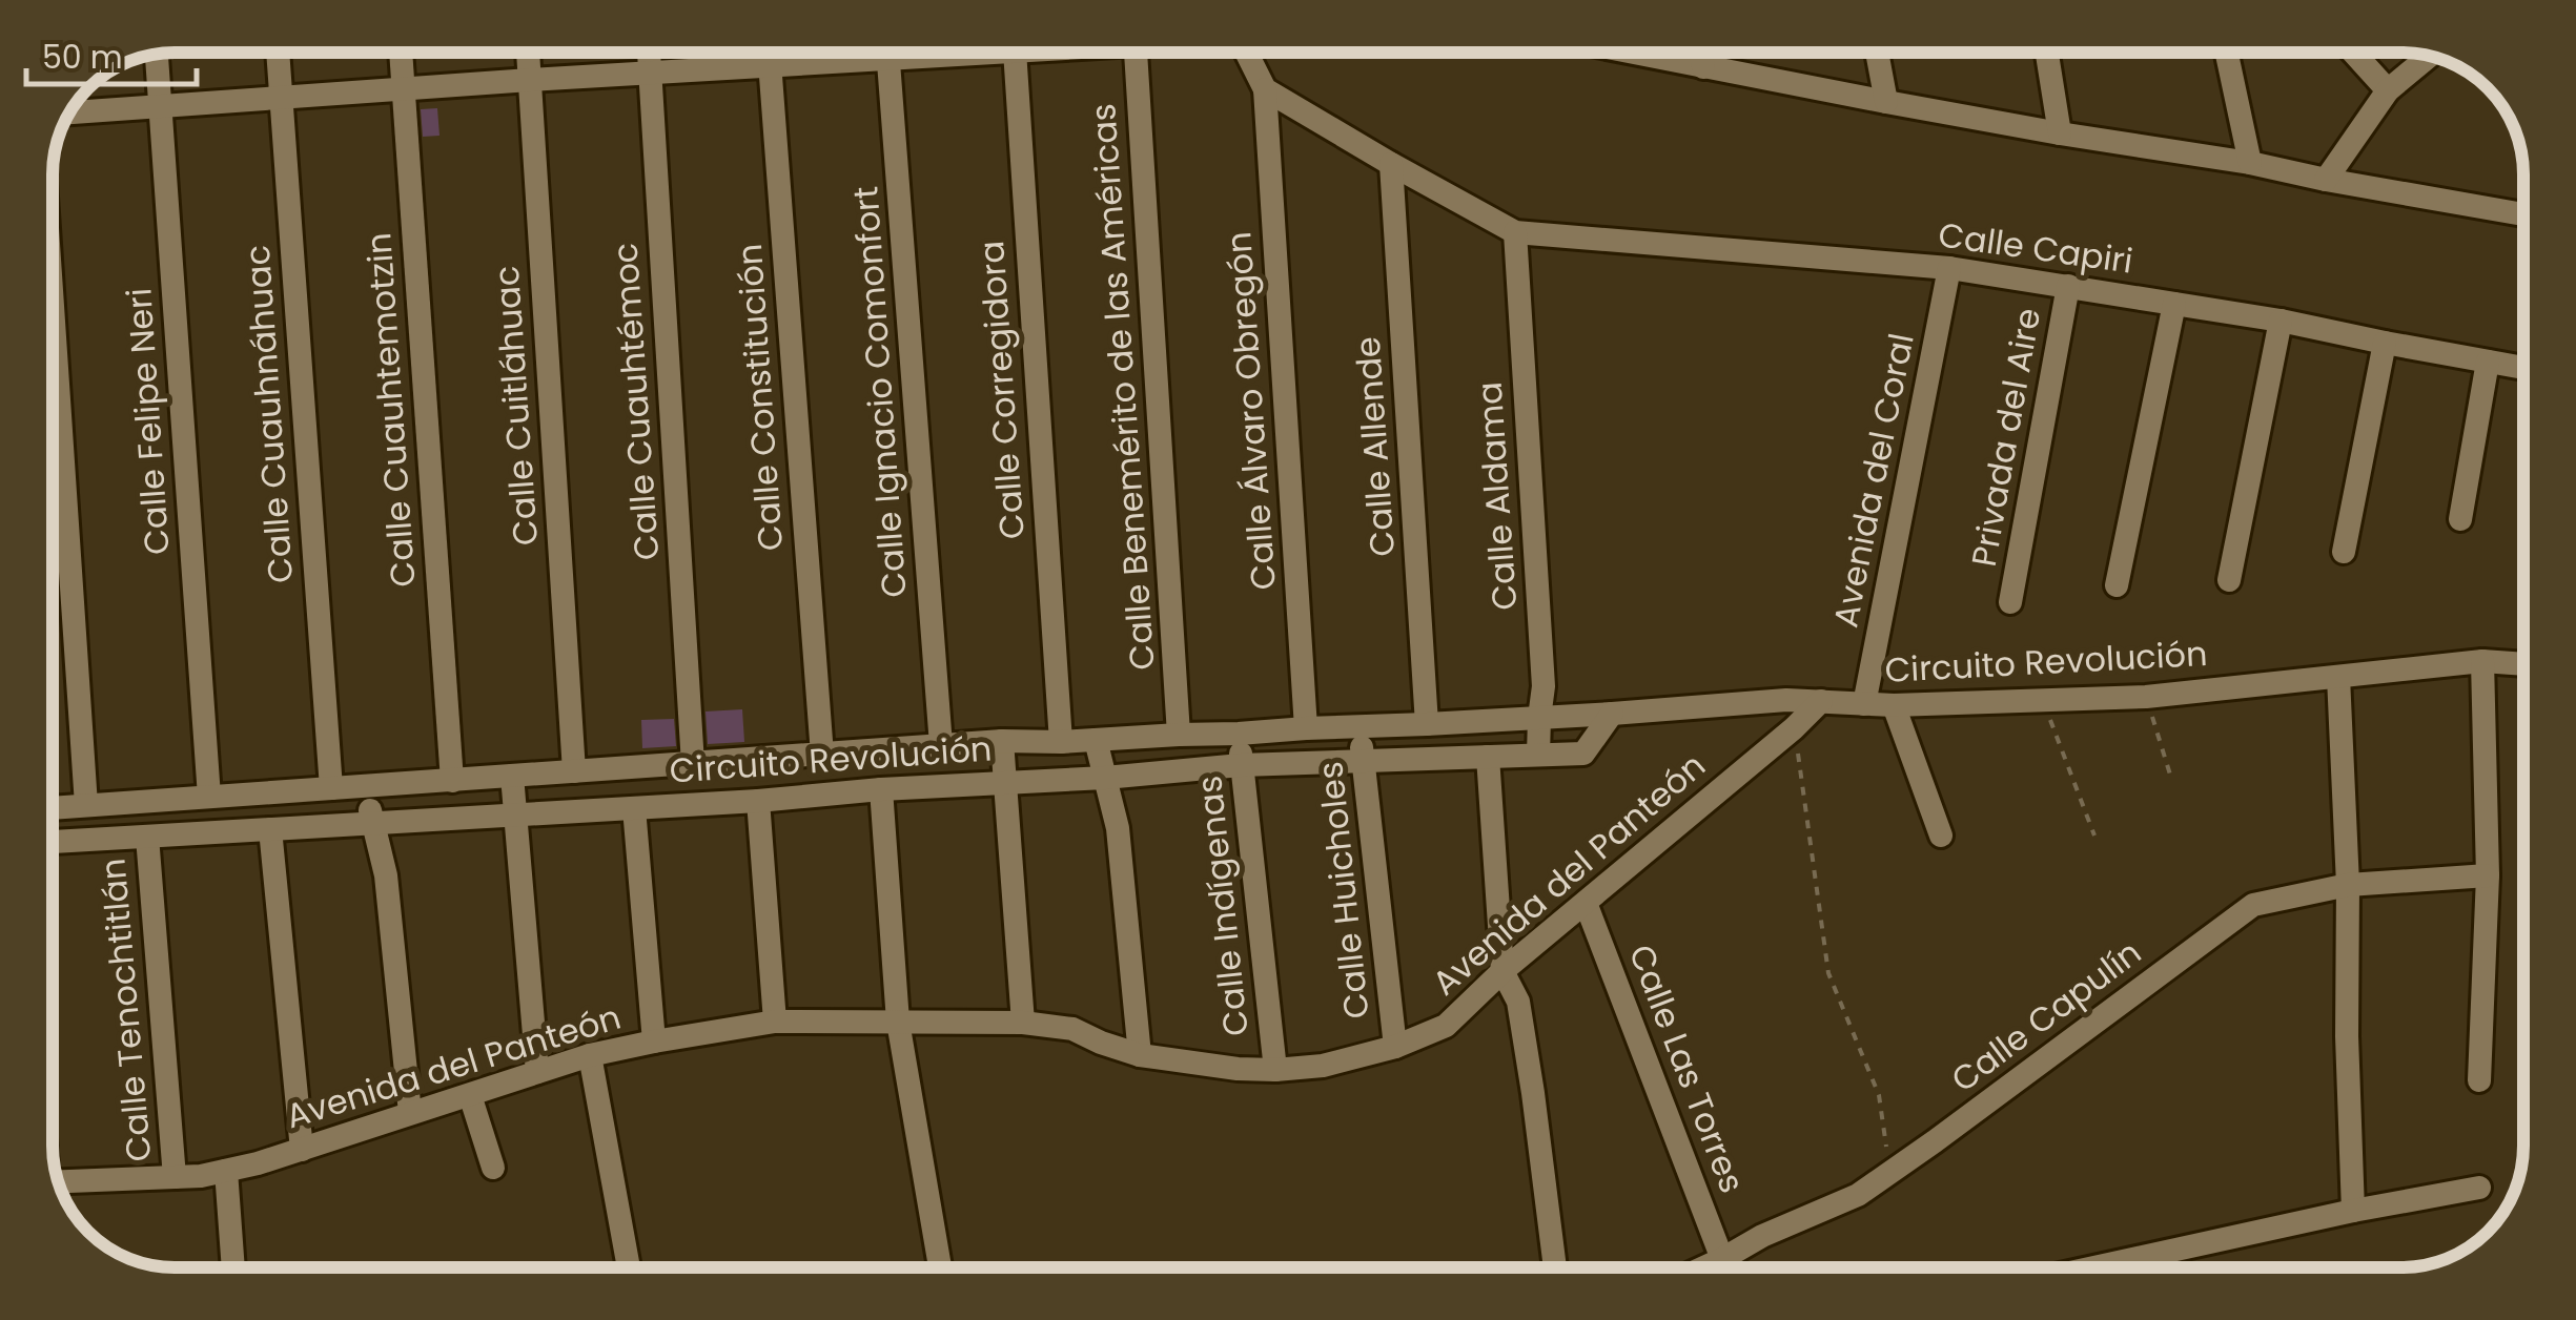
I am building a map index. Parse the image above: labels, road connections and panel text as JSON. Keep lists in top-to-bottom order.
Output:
{
  "streets": {
    "street": [
      "Calle Capiri",
      "Calle Benemérito de las Américas",
      "Calle Corregidora",
      "Calle Ignacio Comonfort",
      "Calle Constitución",
      "Calle Cuauhtémoc",
      "Calle Cuitláhuac",
      "Calle Cuauhtemotzin",
      "Calle Álvaro Obregón",
      "Calle Cuauhnáhuac",
      "Calle Felipe Neri",
      "Privada del Aire",
      "Calle Allende",
      "Avenida del Coral",
      "Calle Aldama",
      "Circuito Revolución",
      "Avenida del Panteón",
      "Calle Huicholes",
      "Calle Indígenas",
      "Calle Tenochtitlán",
      "Calle Capulín",
      "Calle Las Torres"
    ]
  },
  "crossings": [
    ["Calle Capiri", "Privada del Aire"],
    ["Calle Capiri", "Avenida del Coral"],
    ["Calle Capiri", "Calle Aldama"],
    ["Calle Benemérito de las Américas", "Circuito Revolución"],
    ["Calle Corregidora", "Circuito Revolución"],
    ["Calle Ignacio Comonfort", "Circuito Revolución"],
    ["Calle Constitución", "Circuito Revolución"],
    ["Calle Cuauhtémoc", "Circuito Revolución"],
    ["Calle Cuitláhuac", "Circuito Revolución"],
    ["Calle Cuauhtemotzin", "Circuito Revolución"],
    ["Calle Álvaro Obregón", "Circuito Revolución"],
    ["Calle Cuauhnáhuac", "Circuito Revolución"],
    ["Calle Felipe Neri", "Circuito Revolución"],
    ["Calle Allende", "Circuito Revolución"],
    ["Avenida del Coral", "Circuito Revolución"],
    ["Calle Aldama", "Circuito Revolución"],
    ["Circuito Revolución", "Avenida del Panteón"],
    ["Circuito Revolución", "Calle Huicholes"],
    ["Circuito Revolución", "Calle Indígenas"],
    ["Circuito Revolución", "Calle Tenochtitlán"],
    ["Avenida del Panteón", "Calle Huicholes"],
    ["Avenida del Panteón", "Calle Indígenas"],
    ["Avenida del Panteón", "Calle Tenochtitlán"],
    ["Avenida del Panteón", "Calle Las Torres"],
    ["Calle Capulín", "Calle Las Torres"]
  ],
  "scale_bar": "50 m"
}
